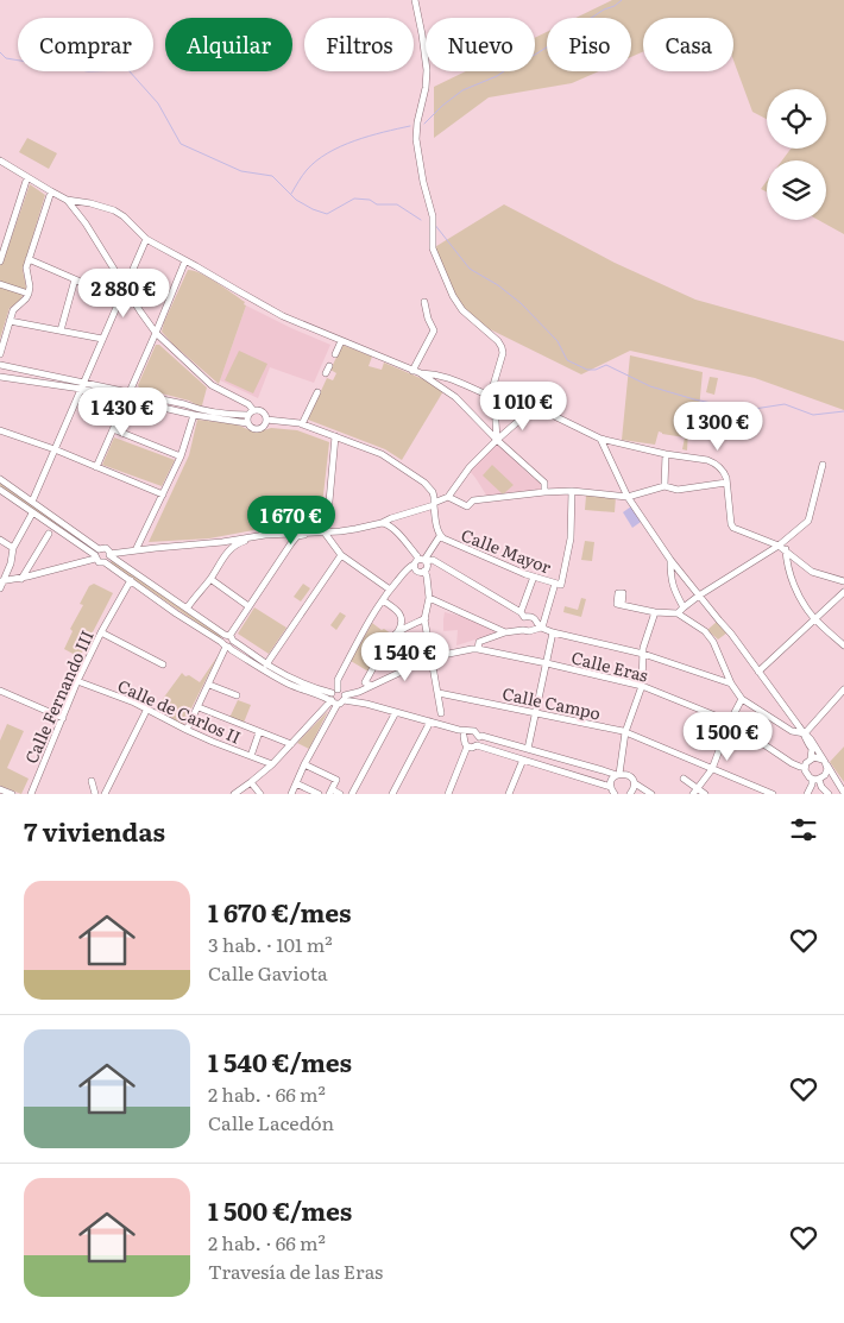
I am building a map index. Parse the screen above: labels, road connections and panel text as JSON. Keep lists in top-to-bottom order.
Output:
{
  "streets": {
    "street": [
      "Calle Mayor",
      "Calle Eras",
      "Calle Fernando III",
      "Calle Campo",
      "Calle de Carlos II"
    ]
  },
  "crossings": [
    ["Calle Fernando III", "Calle de Carlos II"]
  ],
  "page": {
    "chip": [
      "Comprar",
      "Alquilar",
      "Filtros",
      "Nuevo",
      "Piso",
      "Casa"
    ],
    "price": [
      "2 880 €",
      "1 010 €",
      "1 430 €",
      "1 300 €",
      "1 670 €",
      "1 540 €",
      "1 500 €"
    ],
    "heading": "7 viviendas",
    "list": [
      {
        "name": "1 670 €/mes",
        "note": "3 hab. · 101 m² · Calle Gaviota"
      },
      {
        "name": "1 540 €/mes",
        "note": "2 hab. · 66 m² · Calle Lacedón"
      },
      {
        "name": "1 500 €/mes",
        "note": "2 hab. · 66 m² · Travesía de las Eras"
      }
    ]
  }
}
